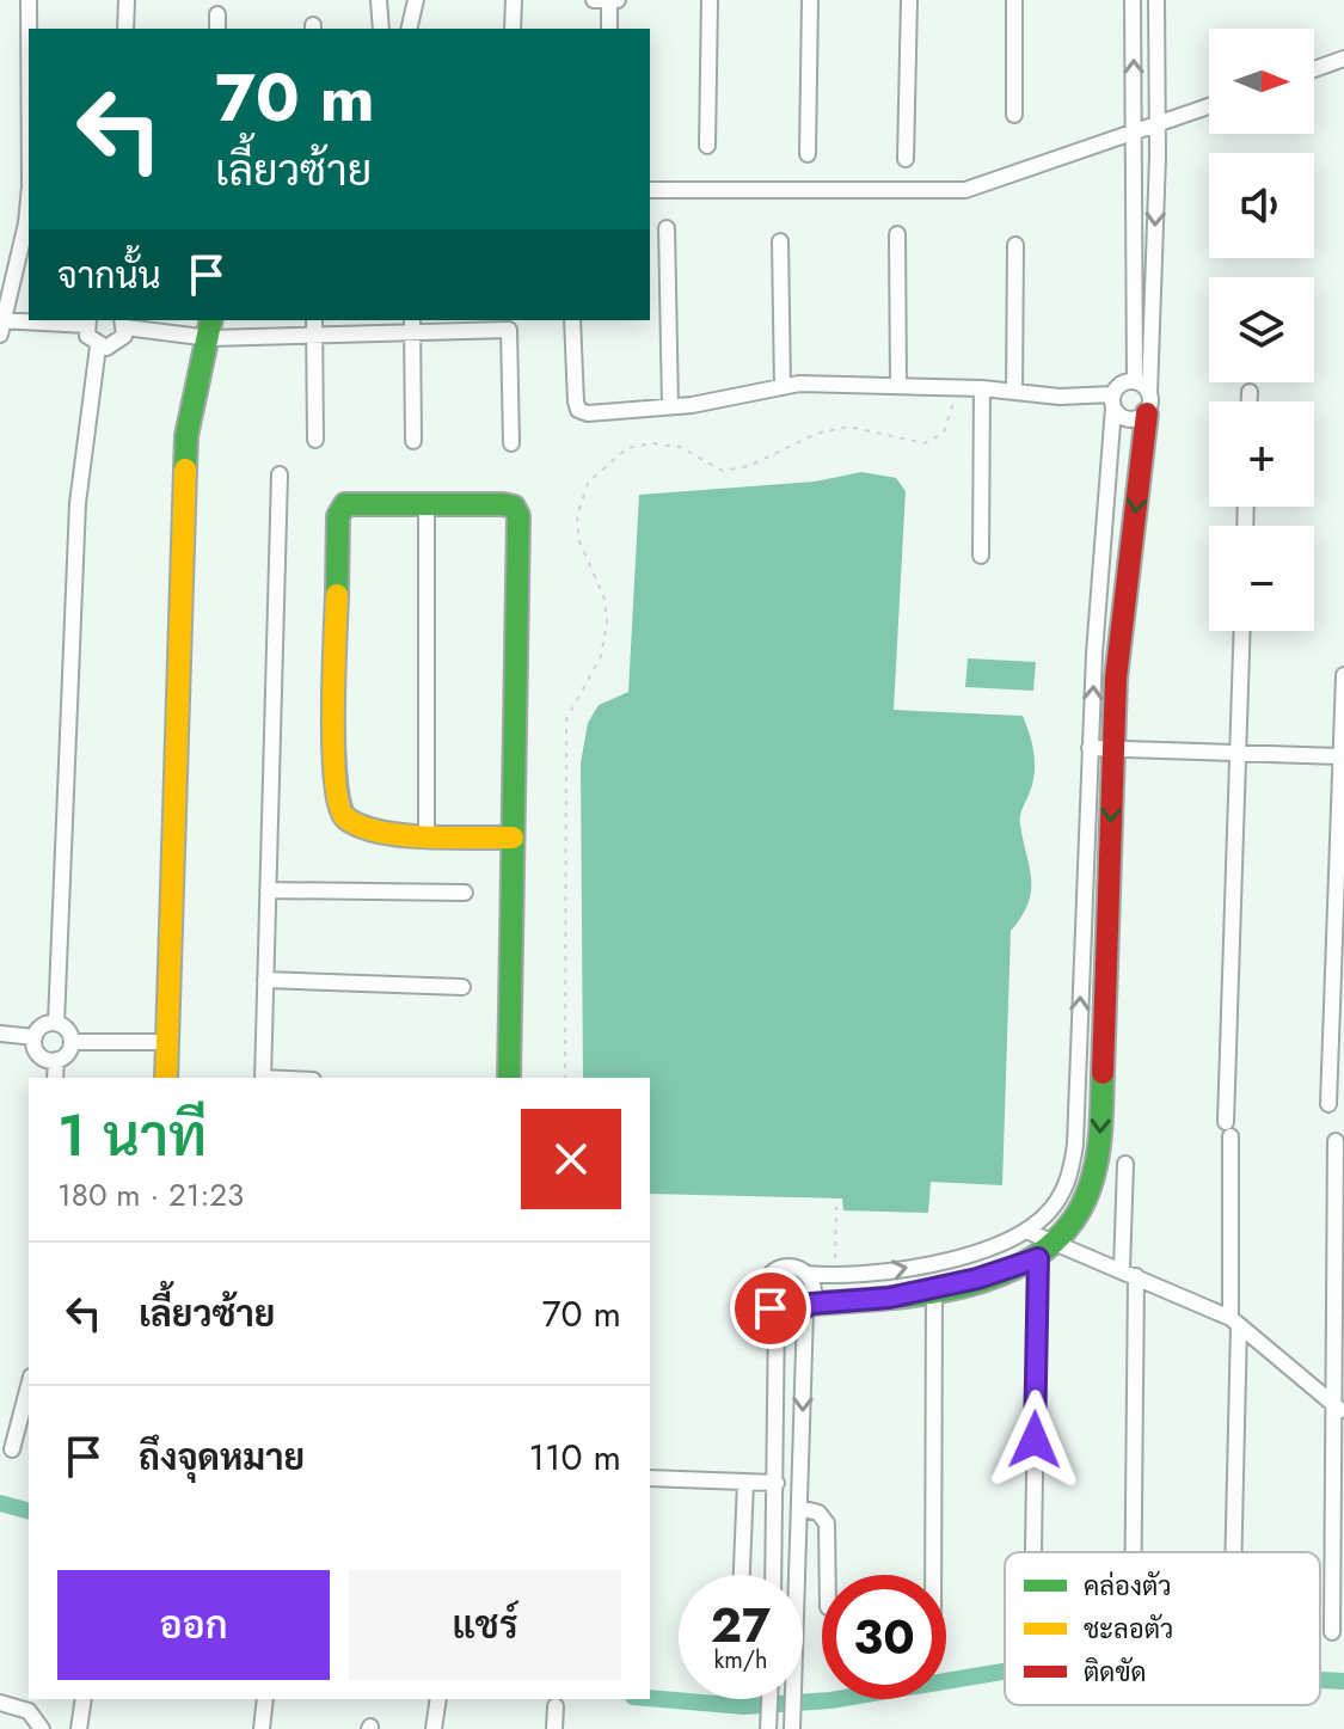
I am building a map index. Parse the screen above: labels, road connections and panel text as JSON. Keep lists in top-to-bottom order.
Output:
{
  "legend": ["คล่องตัว", "ชะลอตัว", "ติดขัด"],
  "north": "right",
  "page": {
    "map_buttons": ["+", "−"],
    "turn": ["70 m", "เลี้ยวซ้าย"],
    "then": "จากนั้น",
    "heading": ["1 นาที", "180 m · 21:23"],
    "list": [
      {
        "name": "เลี้ยวซ้าย",
        "value": "70 m"
      },
      {
        "name": "ถึงจุดหมาย",
        "value": "110 m"
      }
    ],
    "buttons": ["ออก", "แชร์"],
    "speed": "27 km/h",
    "limit": "30"
  }
}
